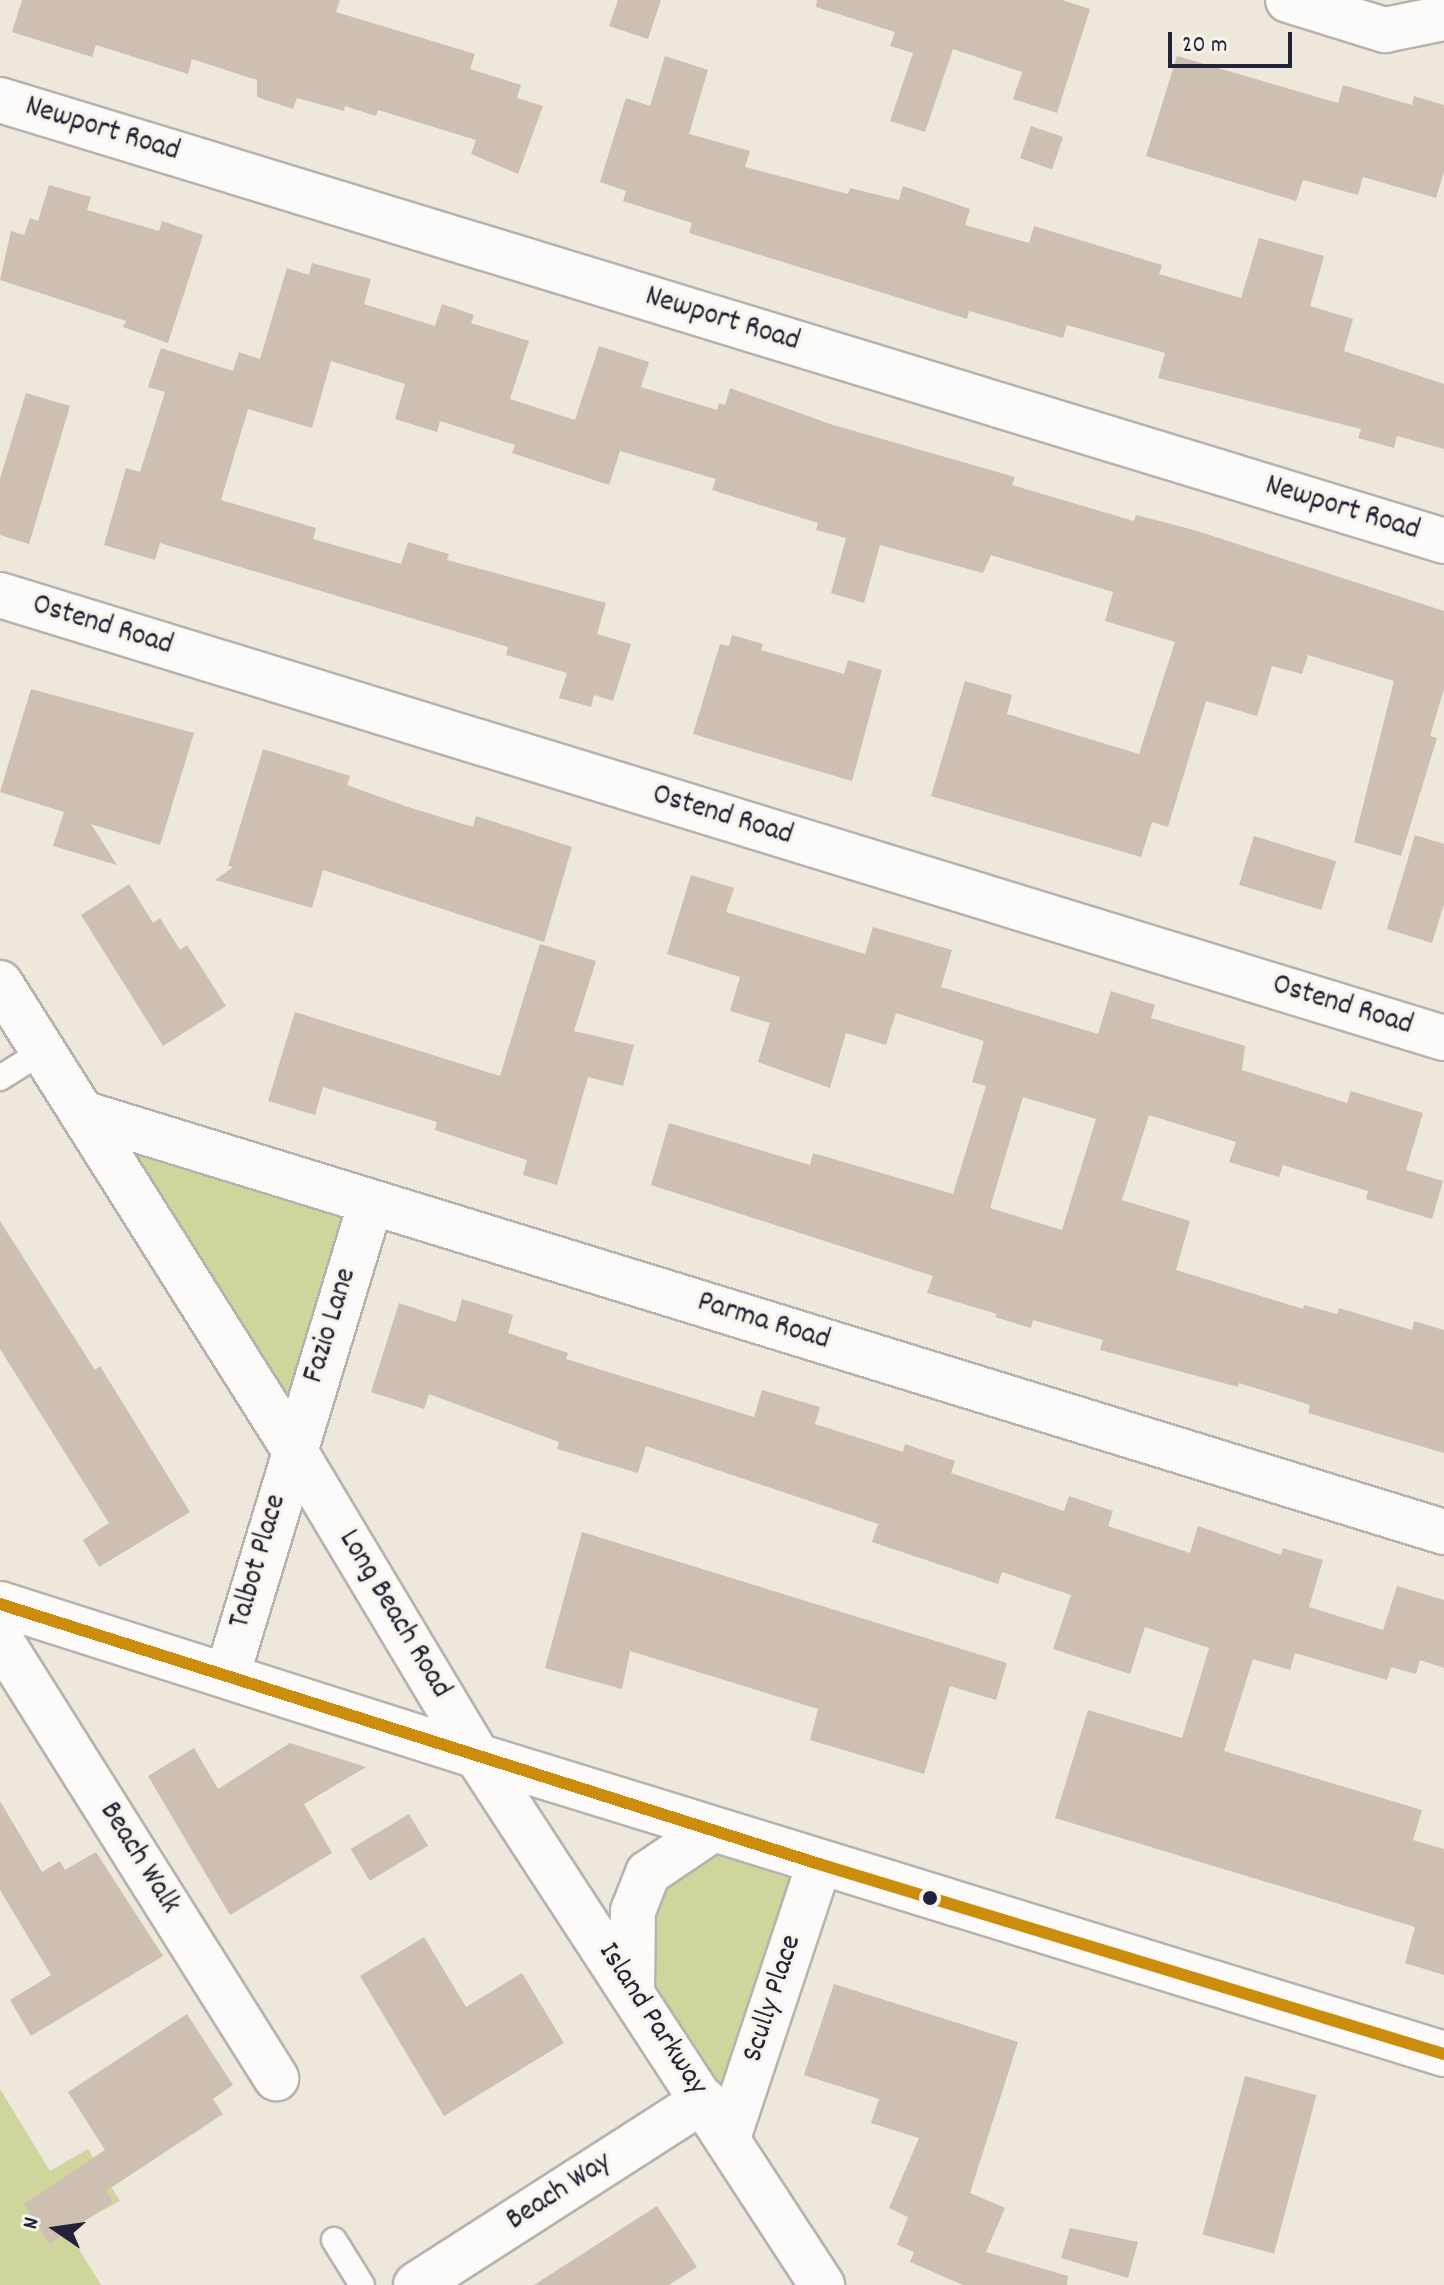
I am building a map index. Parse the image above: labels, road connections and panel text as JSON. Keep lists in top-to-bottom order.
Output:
{
  "streets": {
    "street": [
      "Newport Road",
      "Ostend Road",
      "Parma Road",
      "Fazio Lane",
      "Talbot Place",
      "Long Beach Road",
      "Beach Walk",
      "Scully Place",
      "Island Parkway",
      "Beach Way"
    ]
  },
  "crossings": [
    ["Parma Road", "Fazio Lane"],
    ["Parma Road", "Long Beach Road"],
    ["Fazio Lane", "Talbot Place"],
    ["Fazio Lane", "Long Beach Road"],
    ["Talbot Place", "Long Beach Road"],
    ["Long Beach Road", "Island Parkway"],
    ["Scully Place", "Island Parkway"],
    ["Island Parkway", "Beach Way"]
  ],
  "scale_bar": "20 m",
  "north": "left"
}
